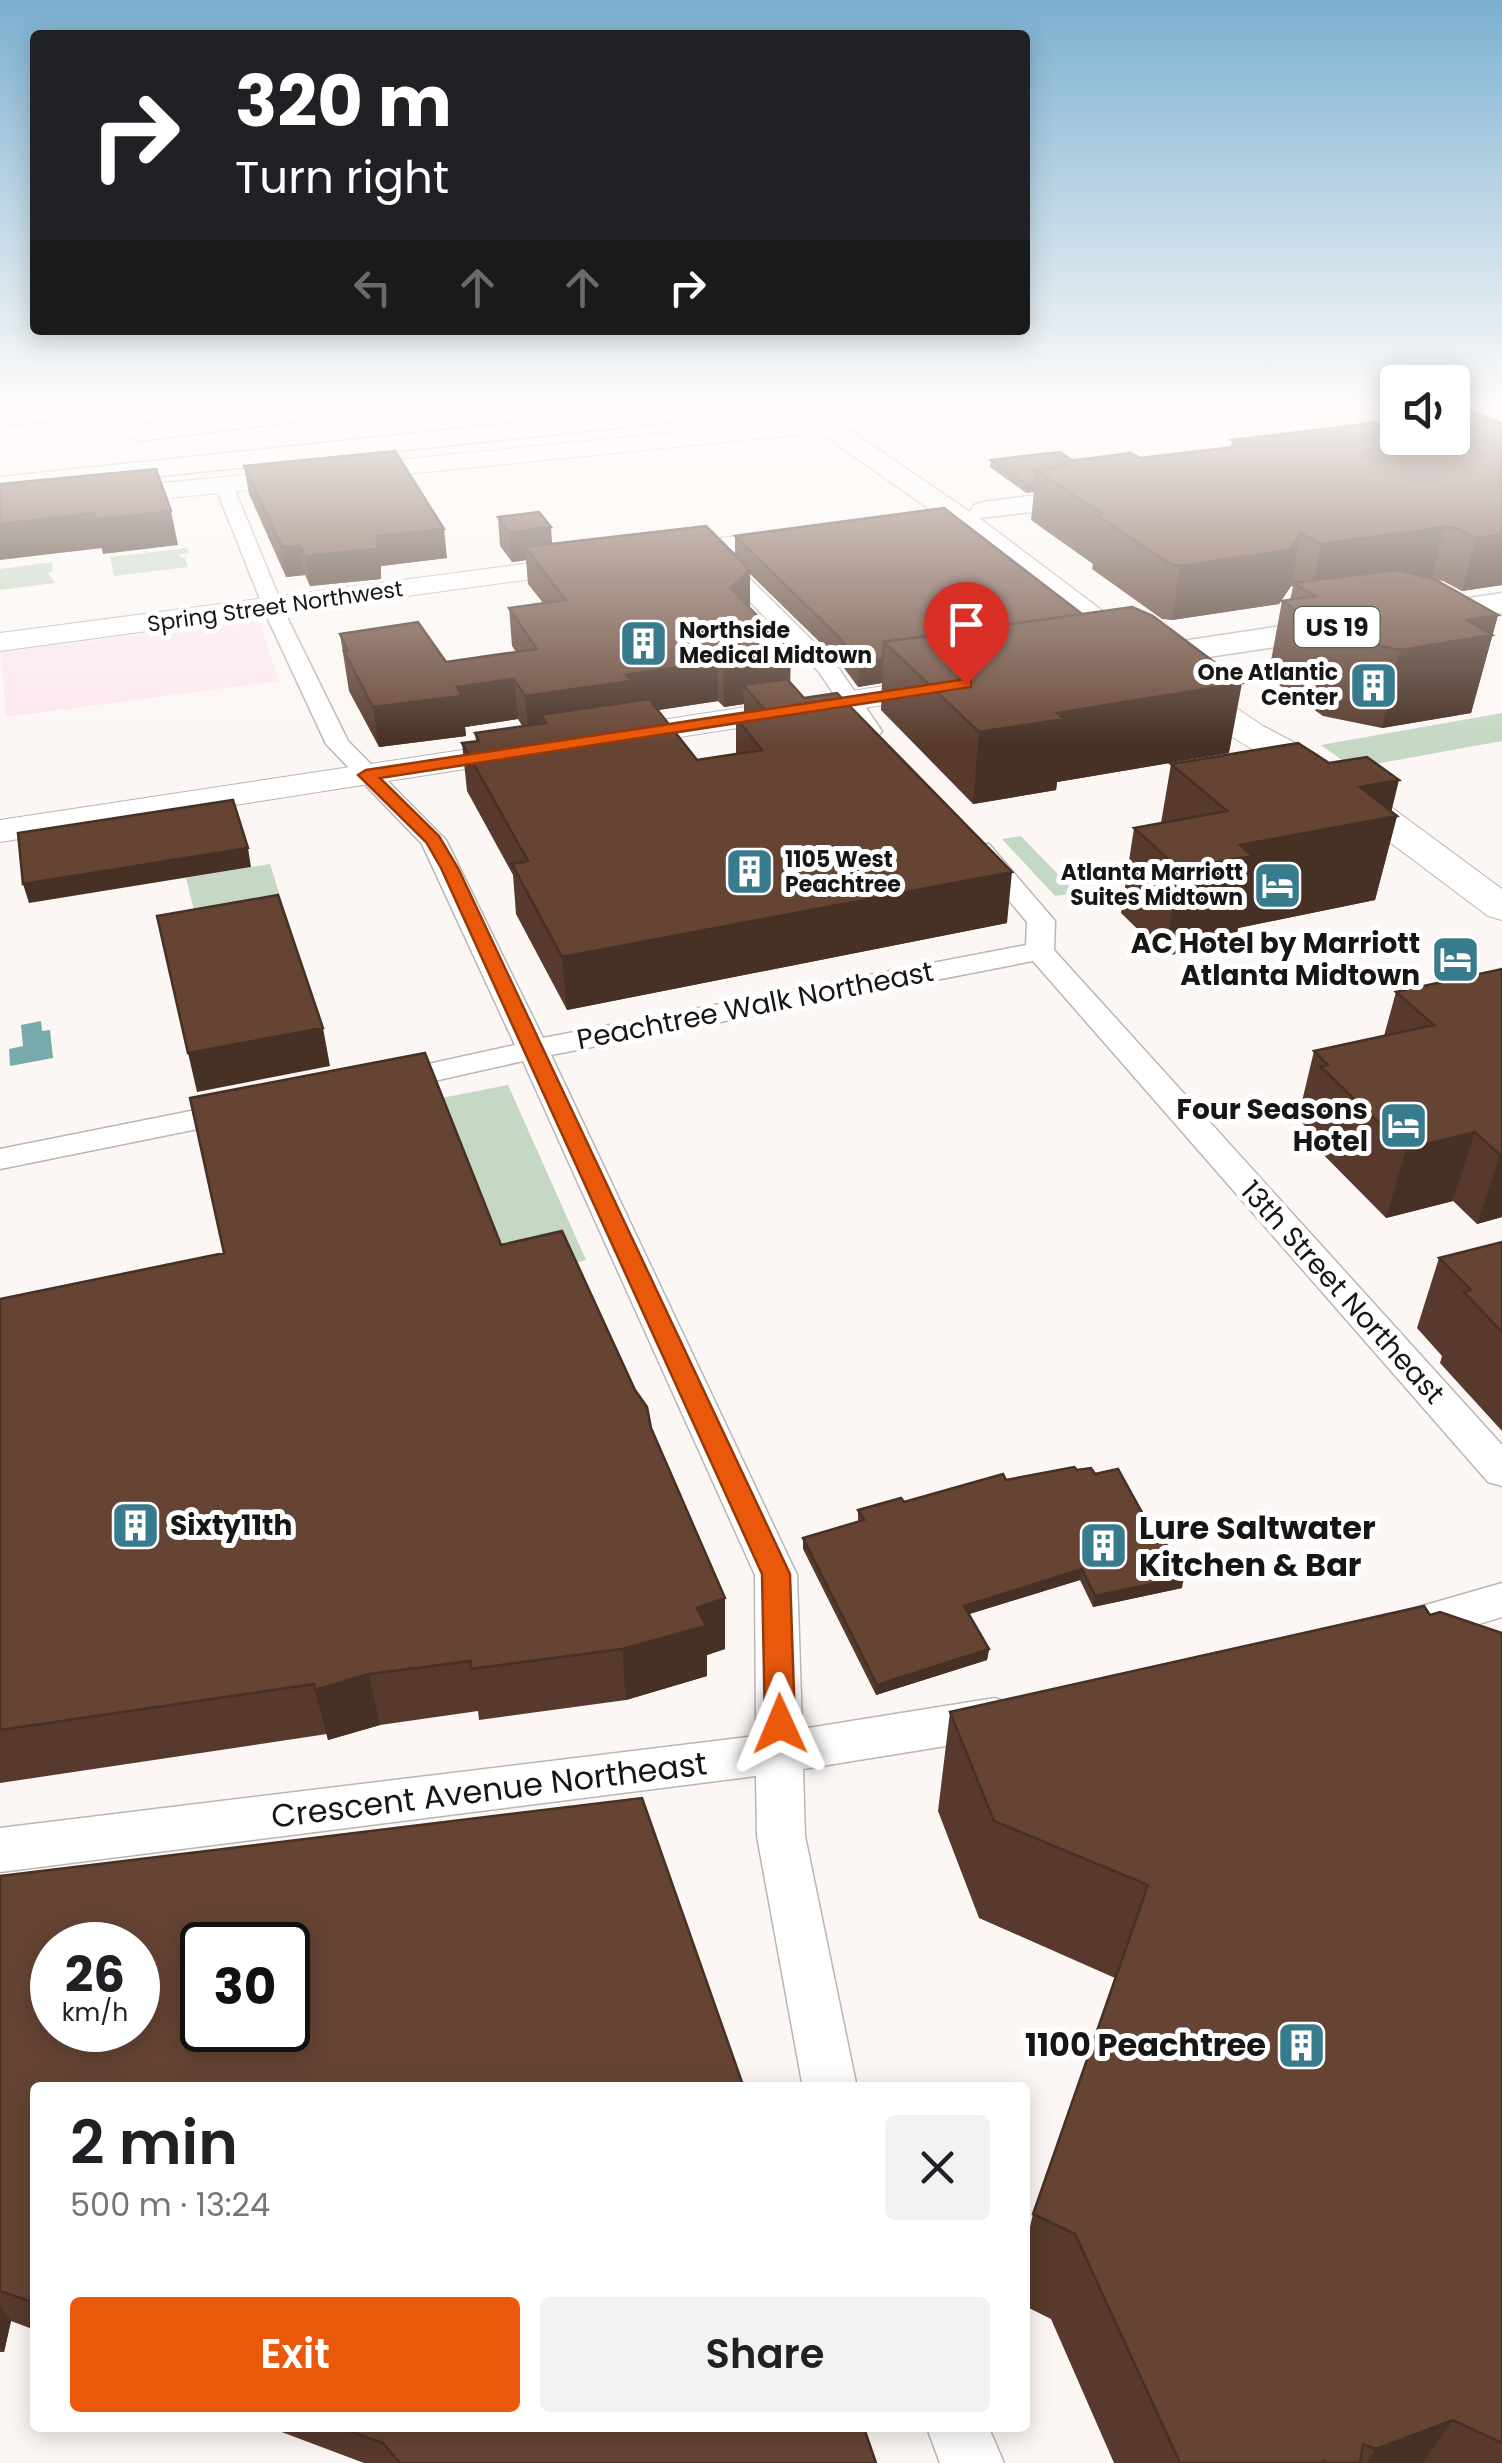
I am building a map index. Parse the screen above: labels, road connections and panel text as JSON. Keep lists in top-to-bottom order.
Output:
{
  "streets": {
    "main road": ["Spring Street Northwest", "US 19"],
    "street": ["Peachtree Walk Northeast", "13th Street Northeast", "Crescent Avenue Northeast"]
  },
  "crossings": [
    ["Peachtree Walk Northeast", "13th Street Northeast"]
  ],
  "places": {
    "building": [
      "Northside Medical Midtown",
      "One Atlantic Center",
      "1105 West Peachtree",
      "Sixty11th",
      "Lure Saltwater Kitchen & Bar",
      "1100 Peachtree"
    ],
    "hotel": ["Atlanta Marriott Suites Midtown", "AC Hotel by Marriott Atlanta Midtown", "Four Seasons Hotel"]
  },
  "page": {
    "turn": ["320 m", "Turn right"],
    "speed": "26 km/h",
    "limit": "30",
    "heading": ["2 min", "500 m · 13:24"],
    "buttons": ["Exit", "Share"]
  }
}
